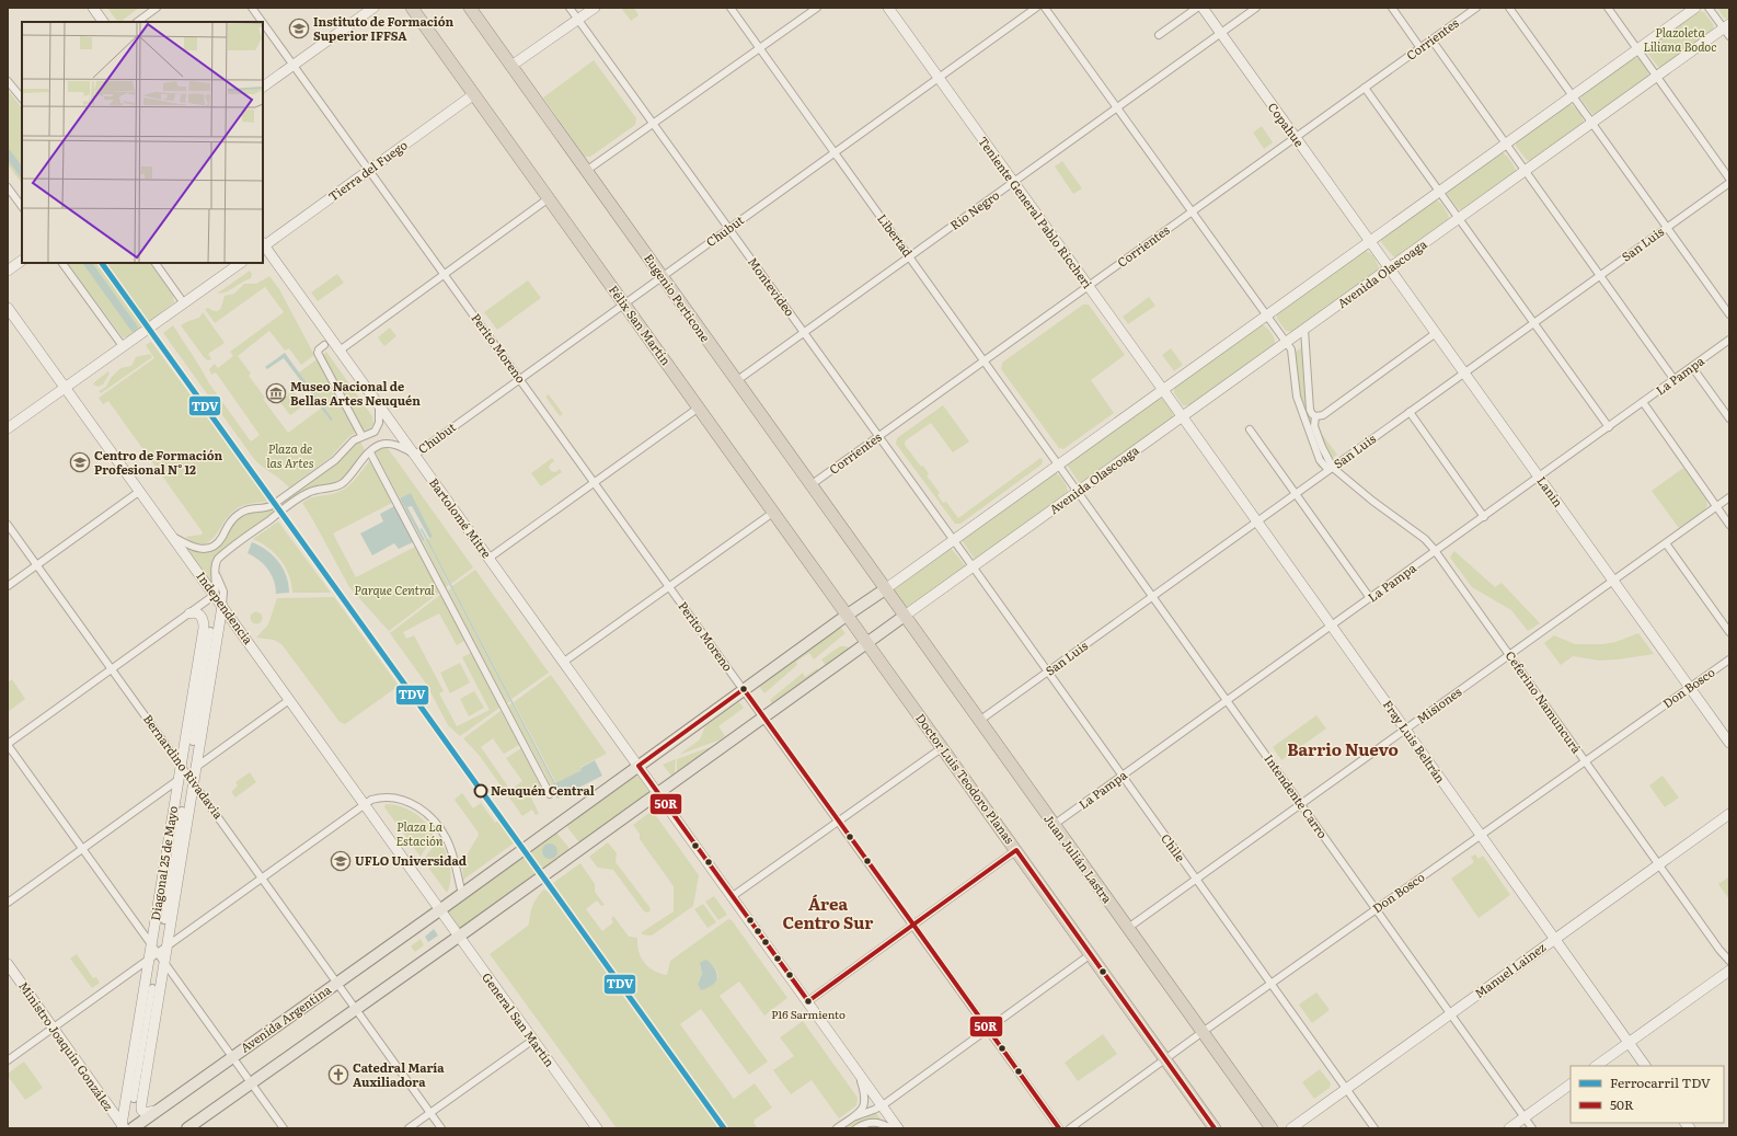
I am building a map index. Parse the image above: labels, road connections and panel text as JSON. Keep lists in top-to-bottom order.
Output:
{
  "streets": {
    "highway": [
      "Eugenio Perticone",
      "Félix San Martín",
      "Doctor Luis Teodoro Planas",
      "Juan Julián Lastra"
    ],
    "main road": [
      "Copahue",
      "Tierra del Fuego",
      "Teniente General Pablo Riccheri",
      "Avenida Olascoaga",
      "Lanín",
      "Bartolomé Mitre",
      "Independencia",
      "Fray Luis Beltrán",
      "Diagonal 25 de Mayo",
      "Manuel Lainez",
      "Avenida Argentina",
      "General San Martín",
      "Ministro Joaquín González"
    ],
    "street": [
      "Corrientes",
      "Río Negro",
      "Chubut",
      "Libertad",
      "San Luis",
      "Montevideo",
      "Perito Moreno",
      "La Pampa",
      "Don Bosco",
      "Ceferino Namuncurá",
      "Misiones",
      "Bernardino Rivadavia",
      "Intendente Carro",
      "Chile"
    ]
  },
  "crossings": [
    ["Corrientes", "Copahue"],
    ["Corrientes", "Teniente General Pablo Riccheri"],
    ["Corrientes", "Libertad"],
    ["Corrientes", "Montevideo"],
    ["Corrientes", "Eugenio Perticone"],
    ["Corrientes", "Ceferino Namuncurá"],
    ["Copahue", "Río Negro"],
    ["Copahue", "Lanín"],
    ["Tierra del Fuego", "Félix San Martín"],
    ["Tierra del Fuego", "Perito Moreno"],
    ["Tierra del Fuego", "Bartolomé Mitre"],
    ["Río Negro", "Teniente General Pablo Riccheri"],
    ["Río Negro", "Libertad"],
    ["Río Negro", "Montevideo"],
    ["Río Negro", "Eugenio Perticone"],
    ["Río Negro", "Ceferino Namuncurá"],
    ["Teniente General Pablo Riccheri", "Chubut"],
    ["Teniente General Pablo Riccheri", "Avenida Olascoaga"],
    ["Teniente General Pablo Riccheri", "Fray Luis Beltrán"],
    ["Chubut", "Libertad"],
    ["Chubut", "Montevideo"],
    ["Chubut", "Eugenio Perticone"],
    ["Chubut", "Félix San Martín"],
    ["Chubut", "Perito Moreno"],
    ["Chubut", "Bartolomé Mitre"],
    ["Libertad", "Intendente Carro"],
    ["San Luis", "Lanín"],
    ["San Luis", "Ceferino Namuncurá"],
    ["San Luis", "Fray Luis Beltrán"],
    ["San Luis", "Intendente Carro"],
    ["San Luis", "Chile"],
    ["San Luis", "Juan Julián Lastra"],
    ["Avenida Olascoaga", "Montevideo"],
    ["Avenida Olascoaga", "Félix San Martín"],
    ["Avenida Olascoaga", "Perito Moreno"],
    ["Avenida Olascoaga", "Lanín"],
    ["Avenida Olascoaga", "Bartolomé Mitre"],
    ["Avenida Olascoaga", "Ceferino Namuncurá"],
    ["Avenida Olascoaga", "Fray Luis Beltrán"],
    ["Avenida Olascoaga", "Doctor Luis Teodoro Planas"],
    ["Avenida Olascoaga", "Intendente Carro"],
    ["Avenida Olascoaga", "Chile"],
    ["Avenida Olascoaga", "Juan Julián Lastra"],
    ["Avenida Olascoaga", "General San Martín"],
    ["Montevideo", "Chile"],
    ["Eugenio Perticone", "Juan Julián Lastra"],
    ["Félix San Martín", "Doctor Luis Teodoro Planas"],
    ["La Pampa", "Lanín"],
    ["La Pampa", "Ceferino Namuncurá"],
    ["La Pampa", "Fray Luis Beltrán"],
    ["La Pampa", "Intendente Carro"],
    ["La Pampa", "Chile"],
    ["La Pampa", "Juan Julián Lastra"],
    ["Lanín", "Don Bosco"],
    ["Lanín", "Misiones"],
    ["Independencia", "Diagonal 25 de Mayo"],
    ["Independencia", "Avenida Argentina"],
    ["Independencia", "General San Martín"],
    ["Don Bosco", "Ceferino Namuncurá"],
    ["Don Bosco", "Fray Luis Beltrán"],
    ["Don Bosco", "Doctor Luis Teodoro Planas"],
    ["Don Bosco", "Intendente Carro"],
    ["Don Bosco", "Chile"],
    ["Don Bosco", "Juan Julián Lastra"],
    ["Ceferino Namuncurá", "Misiones"],
    ["Ceferino Namuncurá", "Manuel Lainez"],
    ["Misiones", "Fray Luis Beltrán"],
    ["Misiones", "Intendente Carro"],
    ["Misiones", "Chile"],
    ["Misiones", "Juan Julián Lastra"],
    ["Fray Luis Beltrán", "Manuel Lainez"],
    ["Bernardino Rivadavia", "Diagonal 25 de Mayo"],
    ["Bernardino Rivadavia", "Avenida Argentina"],
    ["Intendente Carro", "Manuel Lainez"],
    ["Chile", "Manuel Lainez"],
    ["Diagonal 25 de Mayo", "Avenida Argentina"],
    ["Diagonal 25 de Mayo", "Ministro Joaquín González"],
    ["Avenida Argentina", "General San Martín"],
    ["Avenida Argentina", "Ministro Joaquín González"]
  ],
  "districts": ["Barrio Nuevo", "Área Centro Sur"],
  "parks": [
    "Plazoleta Liliana Bodoc",
    "Plaza de las Artes",
    "Parque Central",
    "Plaza La Estación"
  ],
  "places": {
    "school or university": ["Instituto de Formación Superior IFFSA", "Centro de Formación Profesional N° 12", "UFLO Universidad"],
    "museum": ["Museo Nacional de Bellas Artes Neuquén"],
    "other": ["Neuquén Central", "P16 Sarmiento"],
    "church": ["Catedral María Auxiliadora"]
  },
  "lines": ["rail line TDV", "transit line 50R"],
  "legend": ["Ferrocarril TDV", "50R"]
}
